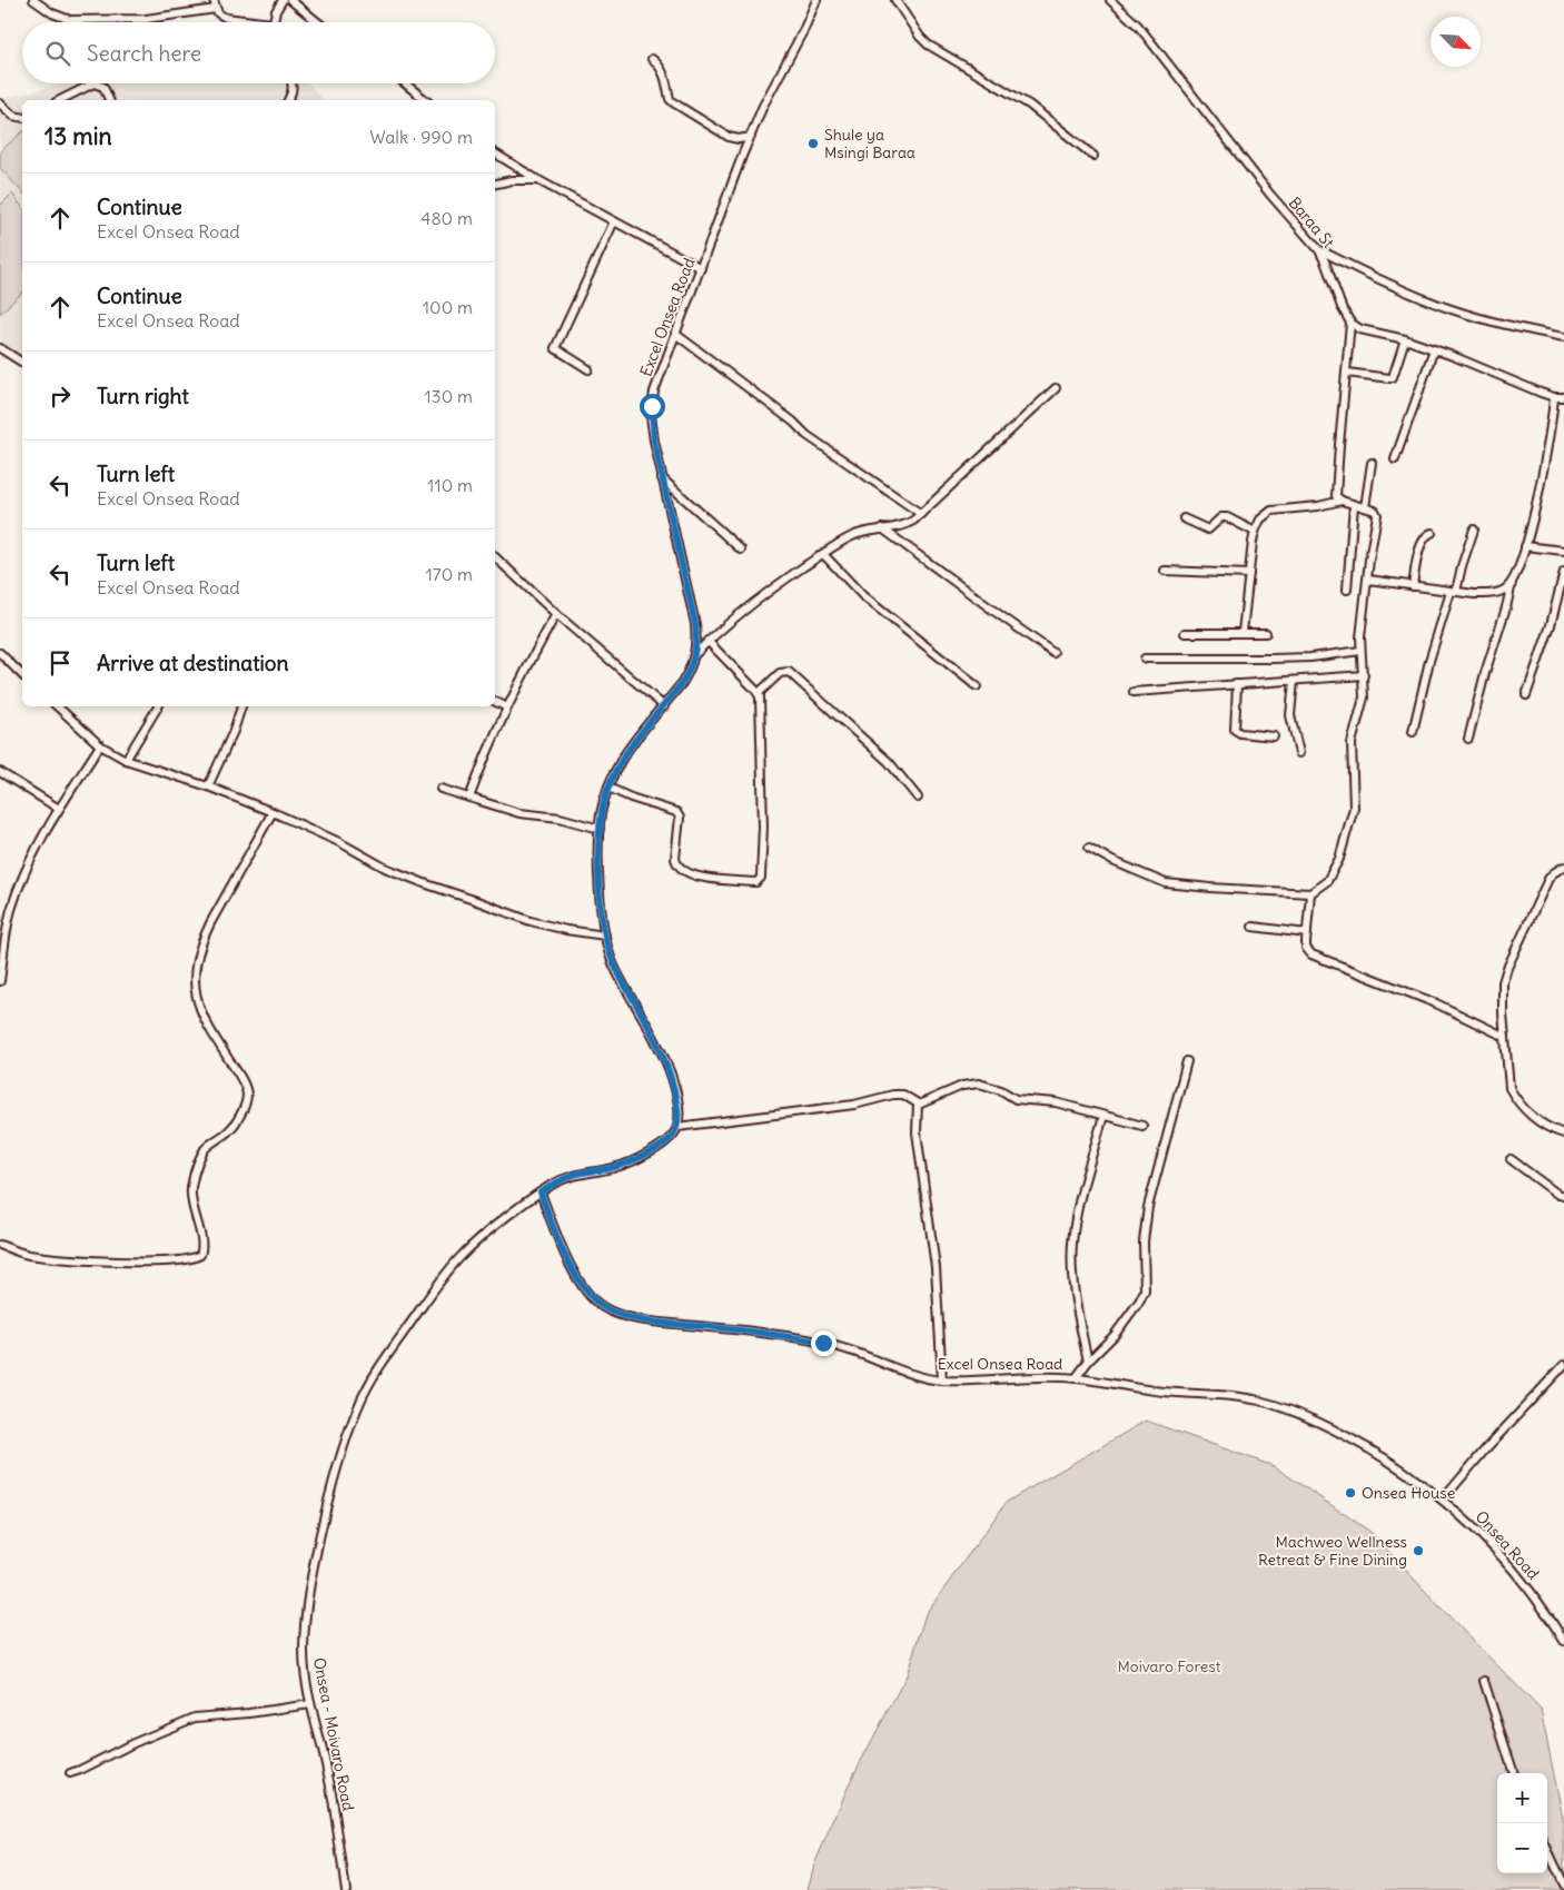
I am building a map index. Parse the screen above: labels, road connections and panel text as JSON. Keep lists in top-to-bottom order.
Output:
{
  "streets": {
    "street": [
      "Baraa St",
      "Excel Onsea Road",
      "Onsea Road",
      "Onsea - Moivaro Road"
    ]
  },
  "crossings": [
    ["Excel Onsea Road", "Onsea Road"],
    ["Excel Onsea Road", "Onsea - Moivaro Road"]
  ],
  "parks": ["Moivaro Forest"],
  "places": ["Shule ya Msingi Baraa", "Onsea House", "Machweo Wellness Retreat & Fine Dining"],
  "north": "bottom right",
  "page": {
    "search": "Search here",
    "heading": ["13 min", "Walk · 990 m"],
    "list": [
      ["Continue", "Excel Onsea Road", "480 m"],
      ["Continue", "Excel Onsea Road", "100 m"],
      ["Turn right", "130 m"],
      ["Turn left", "Excel Onsea Road", "110 m"],
      ["Turn left", "Excel Onsea Road", "170 m"],
      "Arrive at destination"
    ],
    "map_buttons": ["+", "−"]
  }
}
